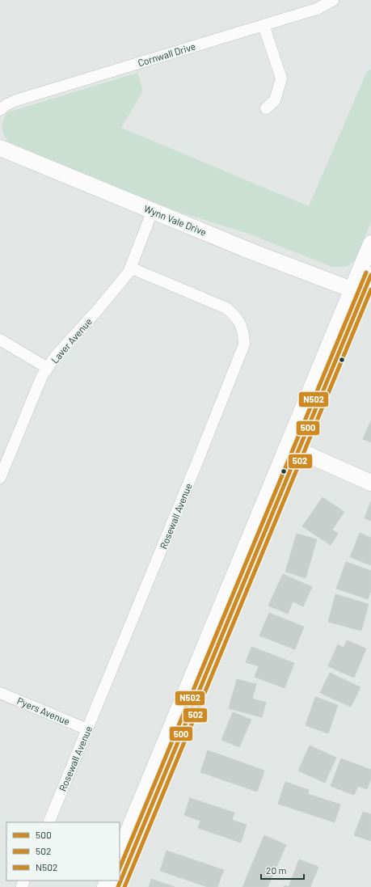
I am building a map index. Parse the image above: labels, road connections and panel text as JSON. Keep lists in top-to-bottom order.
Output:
{
  "streets": {
    "main road": ["Wynn Vale Drive"],
    "street": [
      "Cornwall Drive",
      "Laver Avenue",
      "Rosewall Avenue",
      "Pyers Avenue"
    ]
  },
  "crossings": [
    ["Wynn Vale Drive", "Laver Avenue"],
    ["Laver Avenue", "Rosewall Avenue"],
    ["Rosewall Avenue", "Pyers Avenue"]
  ],
  "lines": ["transit line N502", "transit line 500", "transit line 502"],
  "legend": ["500", "502", "N502"],
  "scale_bar": "20 m"
}
